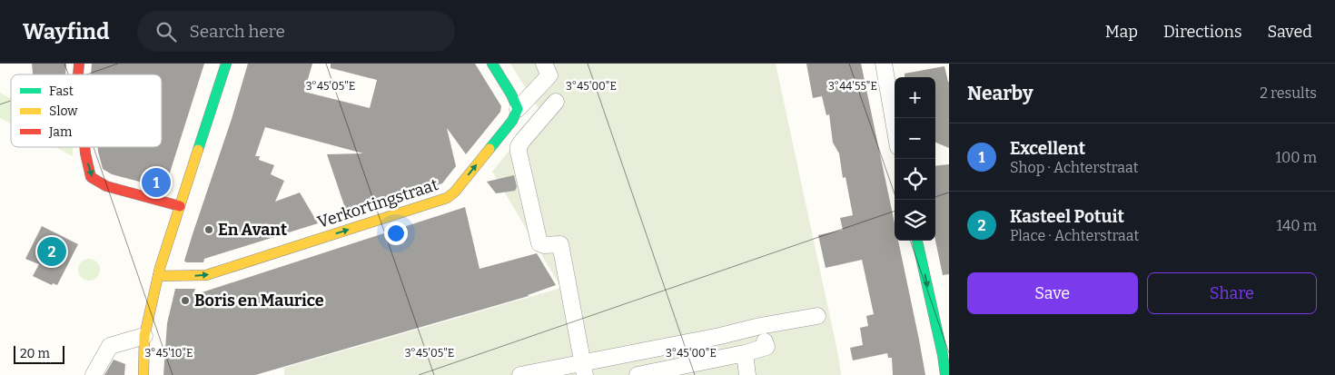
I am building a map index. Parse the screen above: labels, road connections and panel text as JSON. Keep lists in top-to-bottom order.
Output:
{
  "streets": {
    "street": ["Verkortingstraat"]
  },
  "one_way": ["Verkortingstraat"],
  "places": ["En Avant", "Boris en Maurice"],
  "legend": ["Fast", "Slow", "Jam"],
  "scale_bar": "20 m",
  "page": {
    "header": "Wayfind",
    "search": "Search here",
    "nav": ["Map", "Directions", "Saved"],
    "heading": ["Nearby", "2 results"],
    "map_buttons": ["+", "−"],
    "list": [
      {
        "mark": "1",
        "name": "Excellent",
        "note": "Shop · Achterstraat",
        "value": "100 m"
      },
      {
        "mark": "2",
        "name": "Kasteel Potuit",
        "note": "Place · Achterstraat",
        "value": "140 m"
      }
    ],
    "pins": ["1", "2"],
    "buttons": ["Save", "Share"],
    "scale": "20 m"
  },
  "coordinates": [
    "3°45'00\"E",
    "3°44'55\"E",
    "3°45'05\"E",
    "3°45'10\"E"
  ]
}
